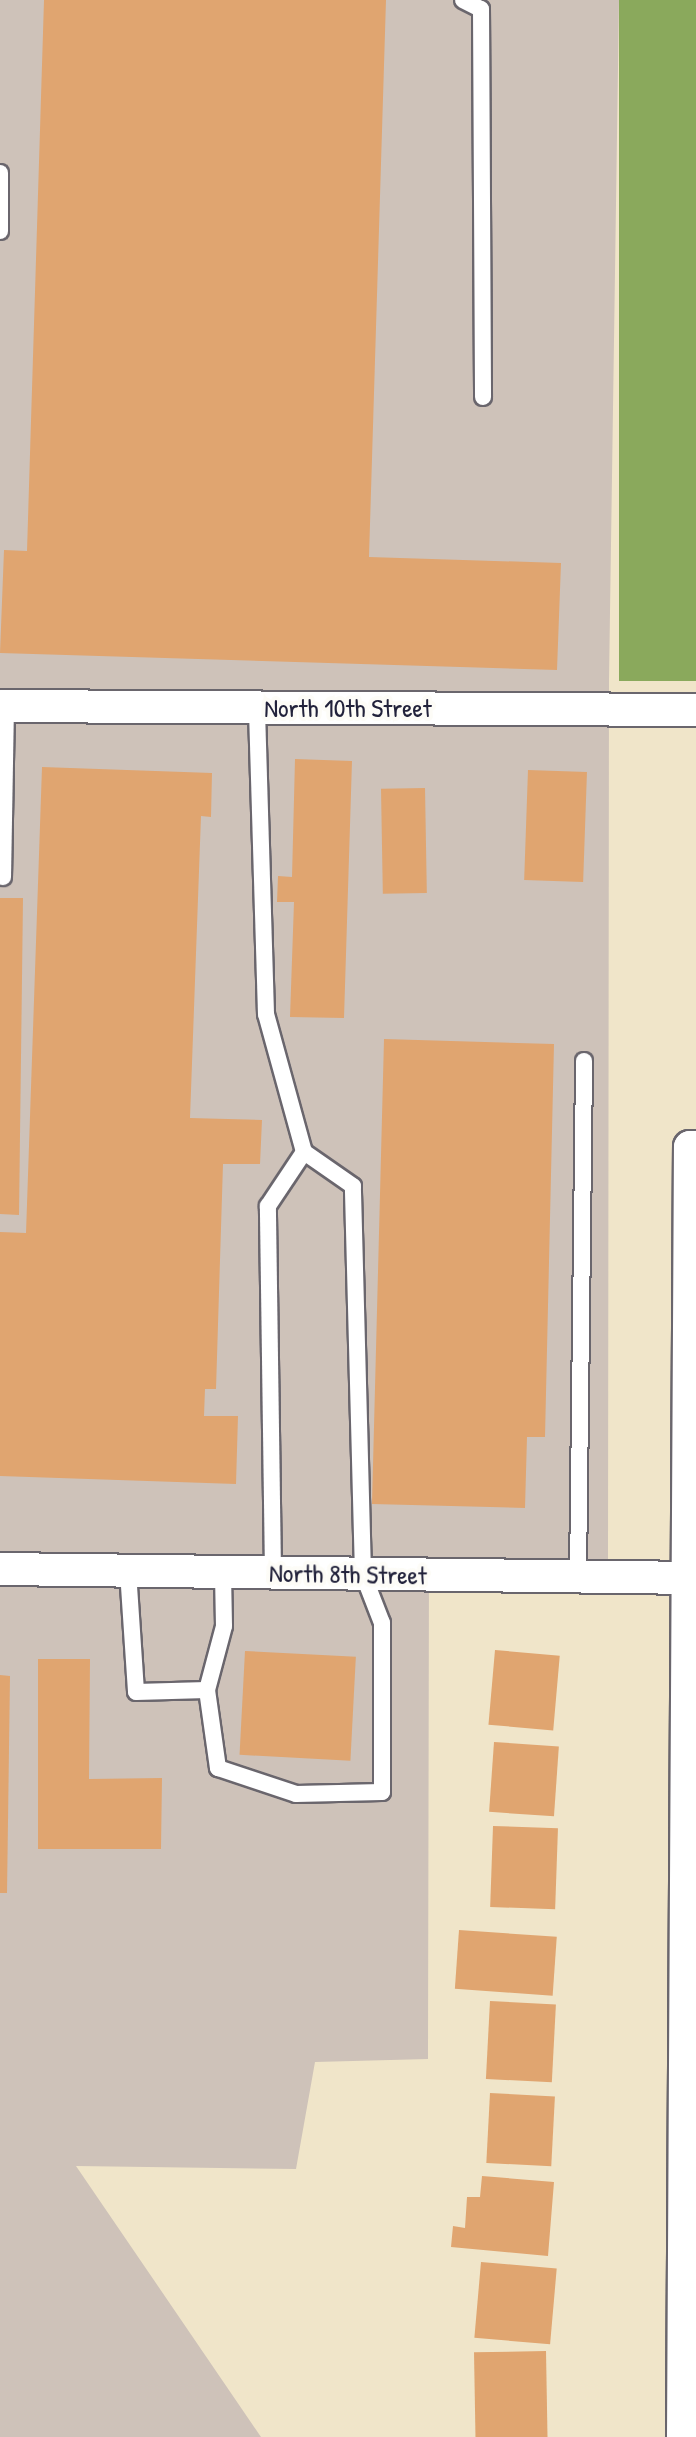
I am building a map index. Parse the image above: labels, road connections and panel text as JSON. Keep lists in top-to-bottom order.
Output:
{
  "streets": {
    "street": ["North 10th Street", "North 8th Street"]
  }
}
